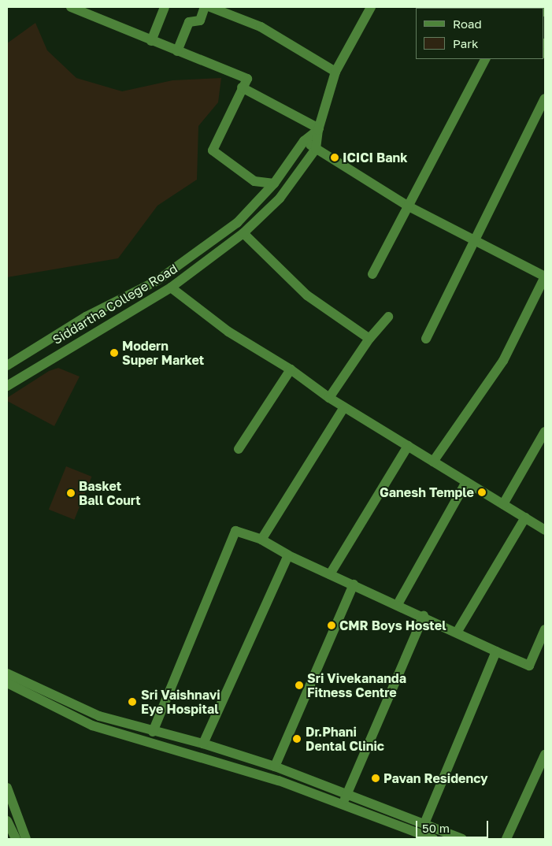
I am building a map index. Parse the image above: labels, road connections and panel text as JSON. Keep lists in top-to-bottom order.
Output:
{
  "streets": {
    "street": ["Siddartha College Road"]
  },
  "places": [
    "ICICI Bank",
    "Modern Super Market",
    "Ganesh Temple",
    "Basket Ball Court",
    "CMR Boys Hostel",
    "Sri Vivekananda Fitness Centre",
    "Sri Vaishnavi Eye Hospital",
    "Dr.Phani Dental Clinic",
    "Pavan Residency"
  ],
  "legend": ["Road", "Park"],
  "scale_bar": "50 m"
}
